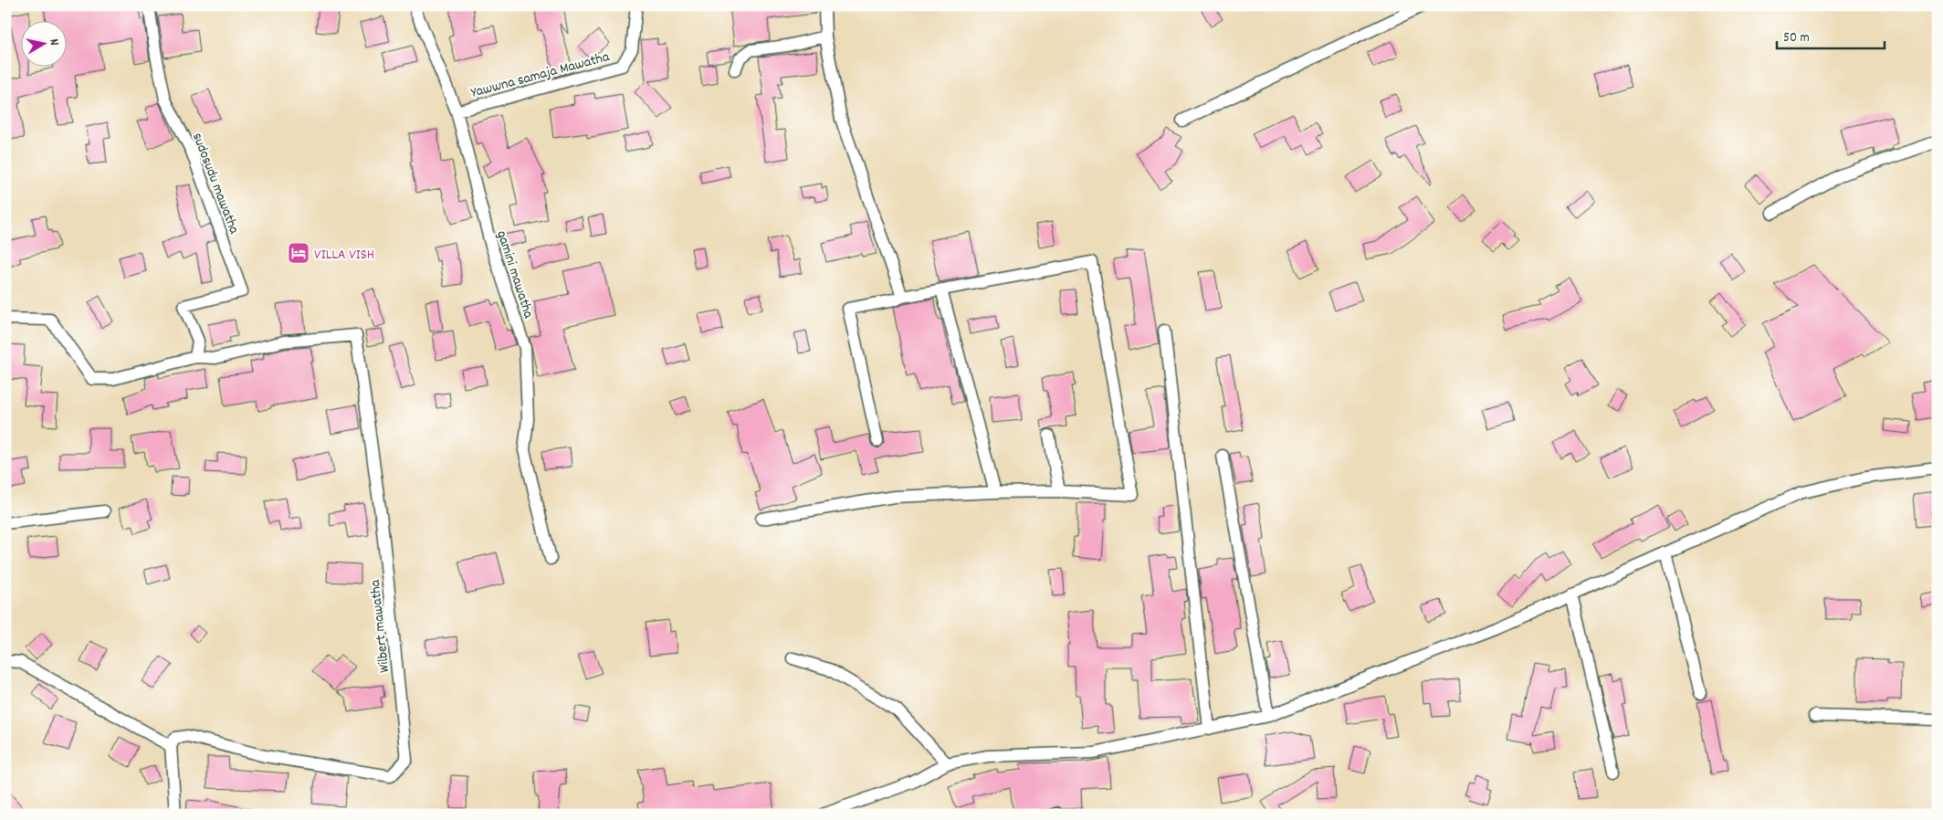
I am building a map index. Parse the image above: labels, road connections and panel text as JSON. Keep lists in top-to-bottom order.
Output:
{
  "streets": {
    "street": [
      "Yawwna samaja Mawatha",
      "sudosudu mawatha",
      "gamini mawatha",
      "Wilbert mawatha"
    ]
  },
  "crossings": [
    ["Yawwna samaja Mawatha", "gamini mawatha"],
    ["sudosudu mawatha", "Wilbert mawatha"]
  ],
  "places": {
    "hotel": ["VILLA VISH"]
  },
  "scale_bar": "50 m",
  "north": "right"
}
